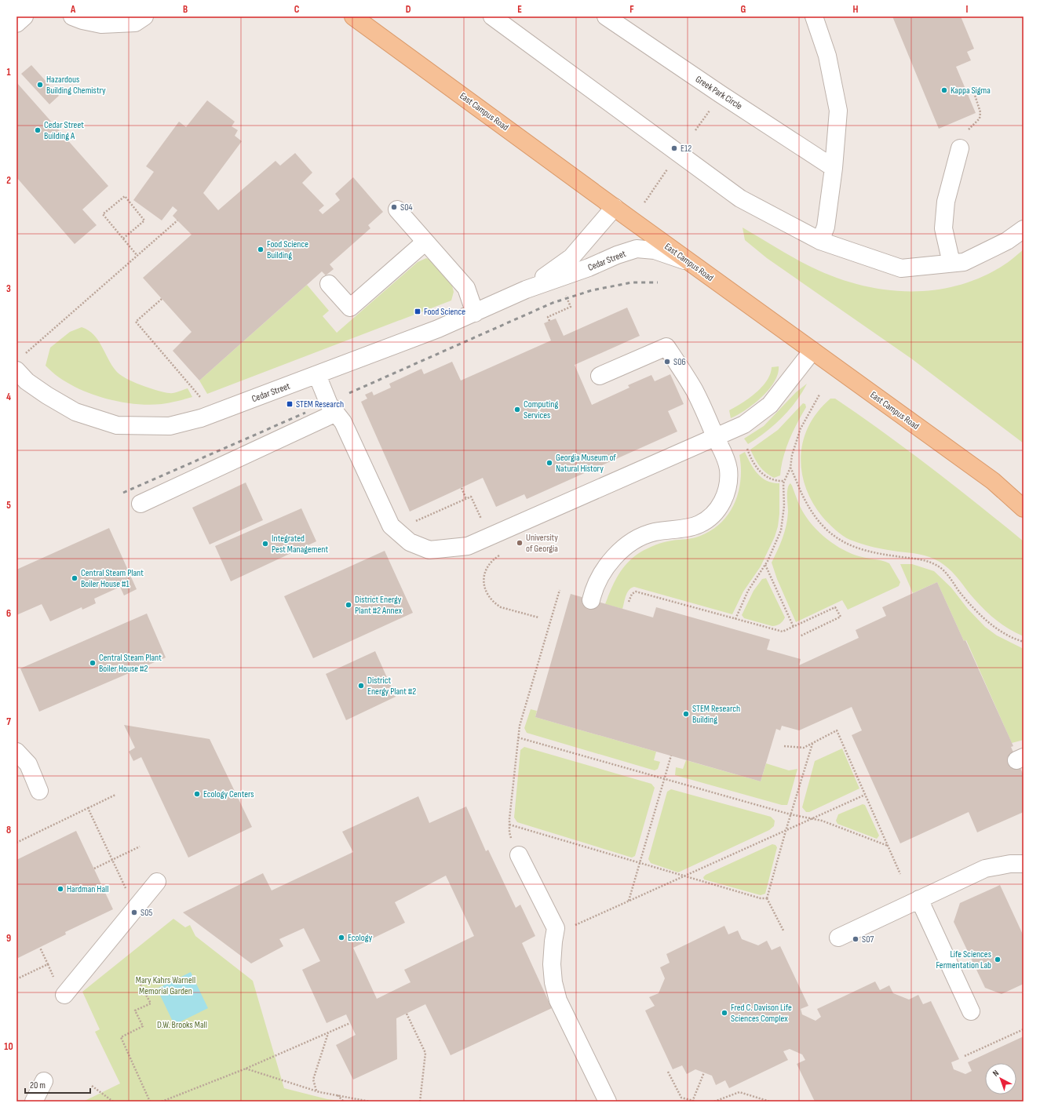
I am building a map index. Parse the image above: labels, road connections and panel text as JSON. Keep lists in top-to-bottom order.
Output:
{
  "streets": {
    "main road": ["East Campus Road"],
    "street": ["Greek Park Circle", "Cedar Street"]
  },
  "crossings": [
    ["East Campus Road", "Cedar Street"]
  ],
  "parks": ["Mary Kahrs Warnell Memorial Garden", "D.W. Brooks Mall"],
  "places": {
    "other": [
      "Hazardous Building Chemistry",
      "Kappa Sigma",
      "Cedar Street Building A",
      "E12",
      "S04",
      "Food Science Building",
      "S06",
      "Computing Services",
      "Georgia Museum of Natural History",
      "University of Georgia",
      "Integrated Pest Management",
      "Central Steam Plant Boiler House #1",
      "District Energy Plant #2 Annex",
      "Central Steam Plant Boiler House #2",
      "District Energy Plant #2",
      "STEM Research Building",
      "Ecology Centers",
      "Hardman Hall",
      "S05",
      "Ecology",
      "S07",
      "Life Sciences Fermentation Lab",
      "Fred C. Davison Life Sciences Complex"
    ],
    "transit": ["Food Science", "STEM Research"]
  },
  "scale_bar": "20 m",
  "north": "top left",
  "grid": {
    "columns": [
      "A",
      "B",
      "C",
      "D",
      "E",
      "F",
      "G",
      "H",
      "I"
    ],
    "rows": [
      "1",
      "2",
      "3",
      "4",
      "5",
      "6",
      "7",
      "8",
      "9",
      "10"
    ]
  }
}
